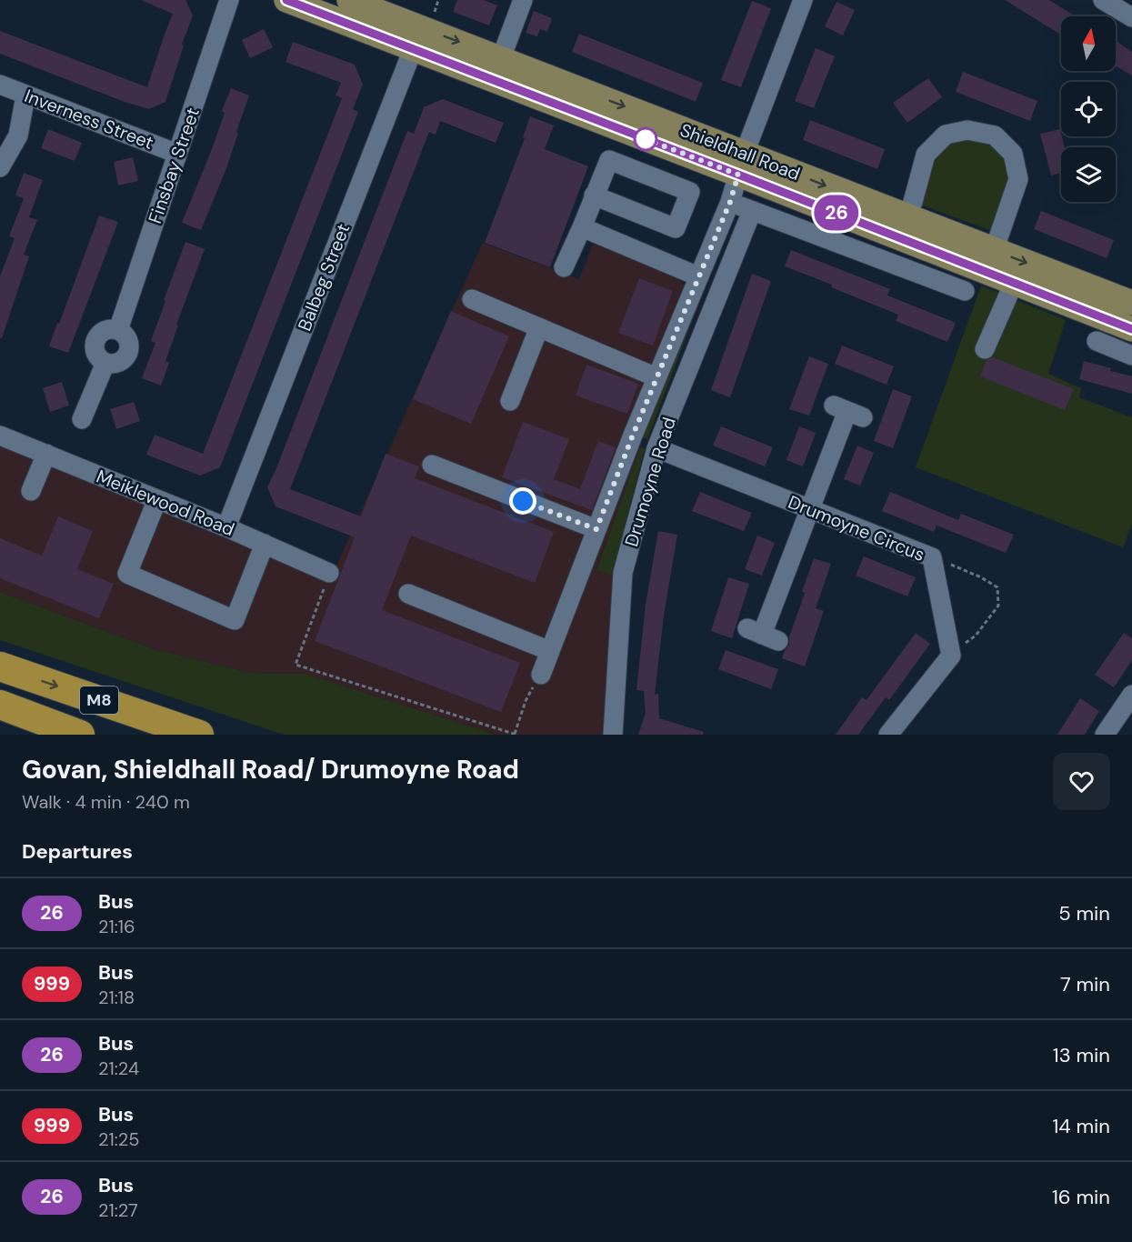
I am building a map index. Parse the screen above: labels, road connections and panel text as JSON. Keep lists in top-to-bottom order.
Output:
{
  "streets": {
    "highway": ["M8"],
    "main road": ["Shieldhall Road"],
    "street": [
      "Inverness Street",
      "Finsbay Street",
      "Balbeg Street",
      "Drumoyne Road",
      "Meiklewood Road",
      "Drumoyne Circus"
    ]
  },
  "crossings": [
    ["Inverness Street", "Finsbay Street"],
    ["Shieldhall Road", "Balbeg Street"],
    ["Shieldhall Road", "Drumoyne Road"],
    ["Balbeg Street", "Meiklewood Road"],
    ["Drumoyne Road", "Drumoyne Circus"]
  ],
  "lines": ["bus line 26"],
  "north": "top",
  "page": {
    "on_map": "26",
    "heading": [
      ["Govan, Shieldhall Road/ Drumoyne Road", "Walk · 4 min · 240 m"],
      "Departures"
    ],
    "list": [
      {
        "mark": "26",
        "name": "Bus",
        "note": "21:16",
        "value": "5 min"
      },
      {
        "mark": "999",
        "name": "Bus",
        "note": "21:18",
        "value": "7 min"
      },
      {
        "mark": "26",
        "name": "Bus",
        "note": "21:24",
        "value": "13 min"
      },
      {
        "mark": "999",
        "name": "Bus",
        "note": "21:25",
        "value": "14 min"
      },
      {
        "mark": "26",
        "name": "Bus",
        "note": "21:27",
        "value": "16 min"
      }
    ]
  }
}
